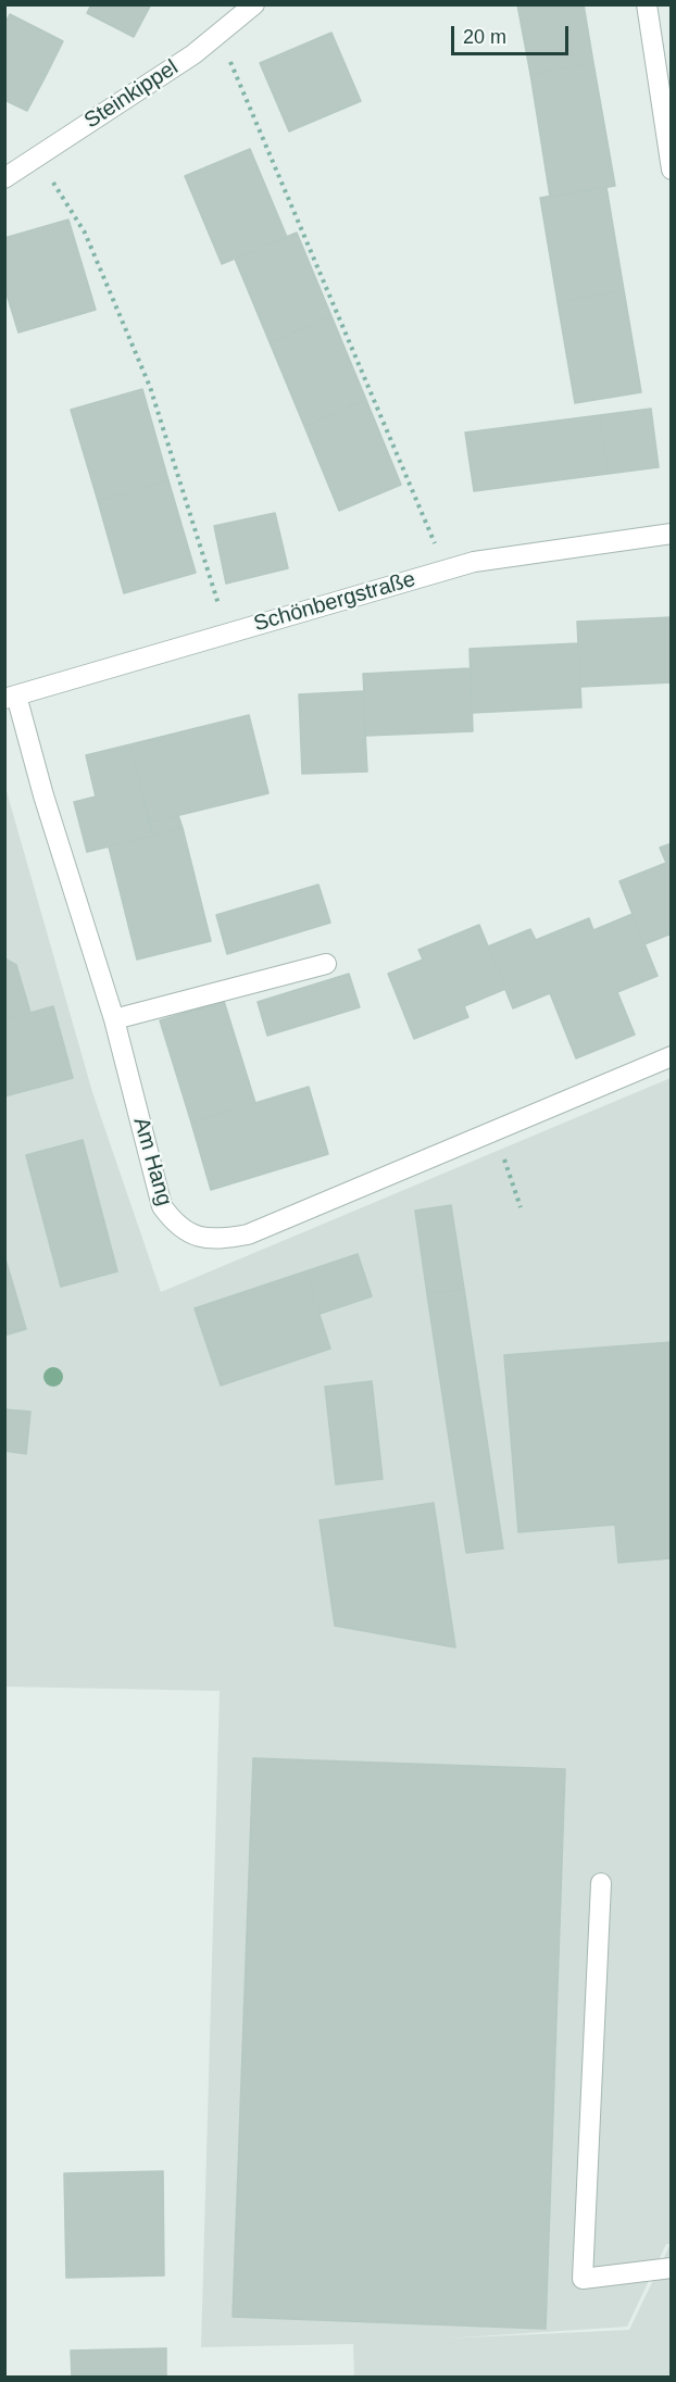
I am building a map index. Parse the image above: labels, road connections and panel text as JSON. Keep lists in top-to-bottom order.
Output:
{
  "streets": {
    "street": ["Steinkippel", "Schönbergstraße", "Am Hang"]
  },
  "crossings": [
    ["Schönbergstraße", "Am Hang"]
  ],
  "scale_bar": "20 m"
}
